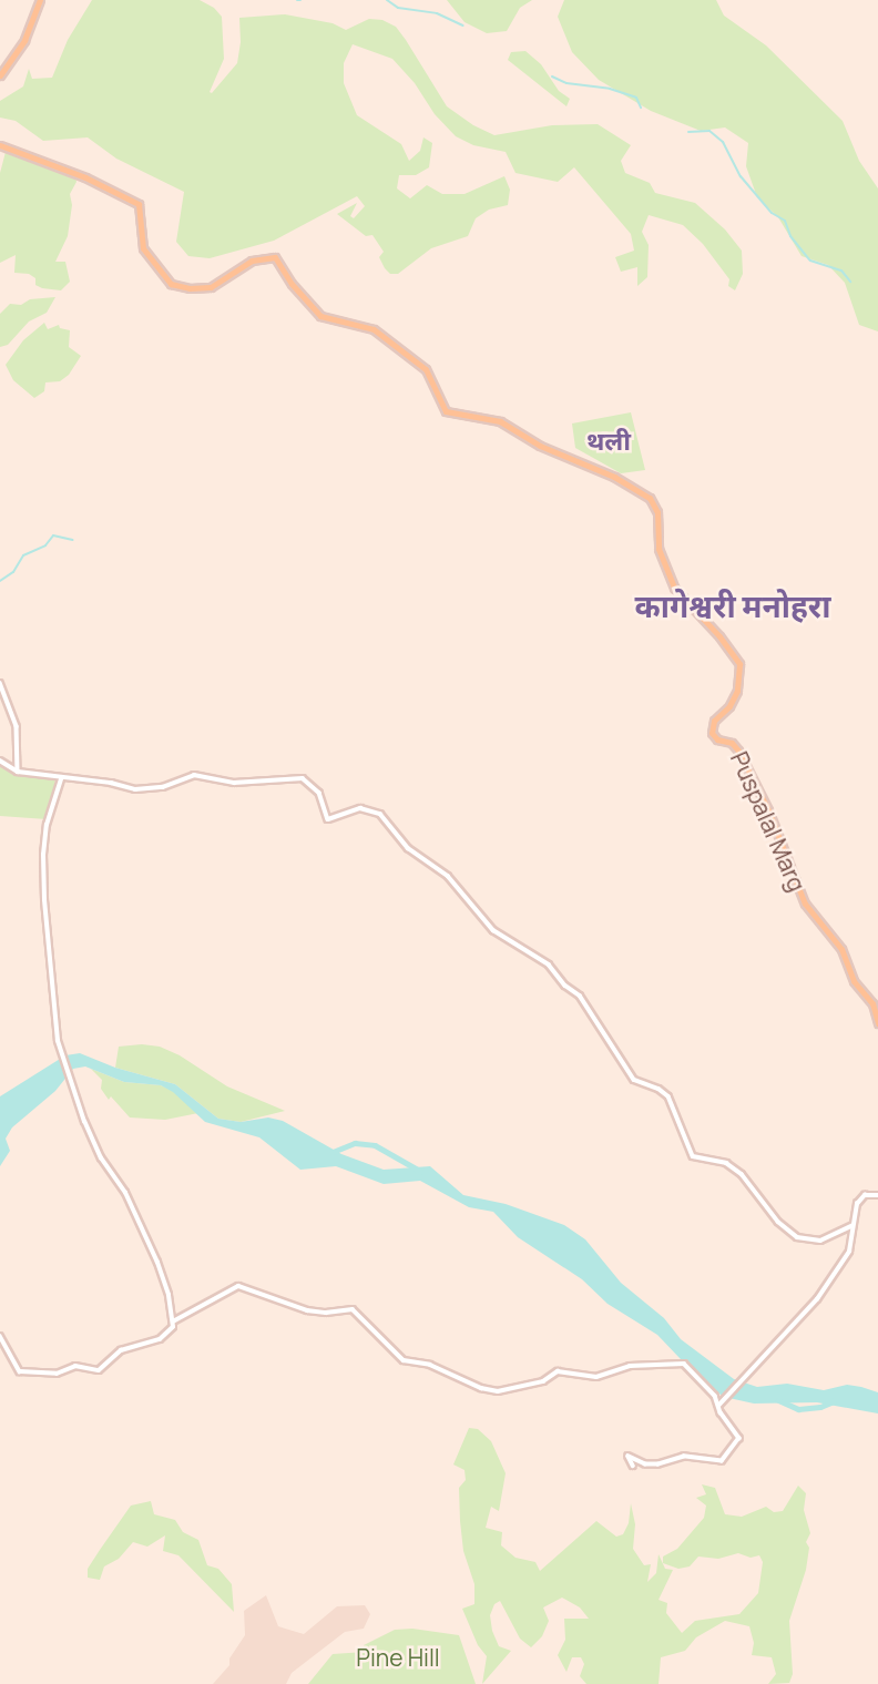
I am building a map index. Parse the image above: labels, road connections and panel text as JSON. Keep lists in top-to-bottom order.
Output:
{
  "streets": {
    "main road": ["Puspalal Marg"]
  },
  "districts": ["थली", "कागेश्वरी मनोहरा"],
  "parks": ["Pine Hill"]
}
